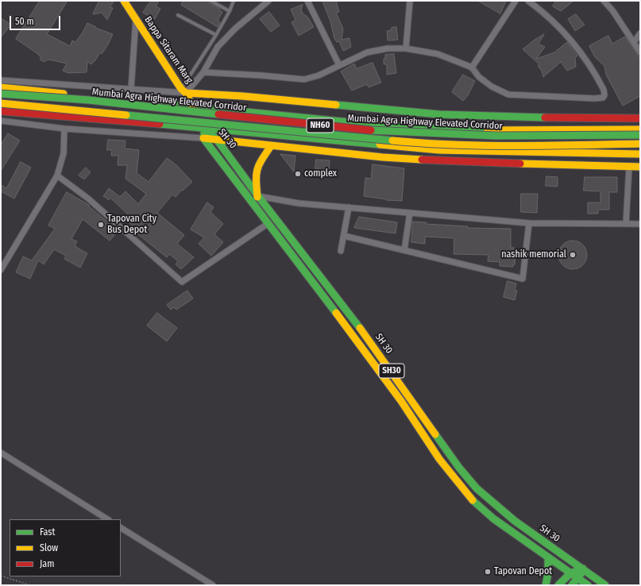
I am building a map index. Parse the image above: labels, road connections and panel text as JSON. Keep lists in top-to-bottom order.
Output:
{
  "streets": {
    "main road": [
      "Bappa Sitaram Marg",
      "Mumbai Agra Highway Elevated Corridor",
      "NH60",
      "SH 30",
      "SH30"
    ]
  },
  "crossings": [
    ["Bappa Sitaram Marg", "SH 30"]
  ],
  "places": [
    "complex",
    "Tapovan City Bus Depot",
    "nashik memorial",
    "Tapovan Depot"
  ],
  "legend": ["Fast", "Slow", "Jam"],
  "scale_bar": "50 m"
}
